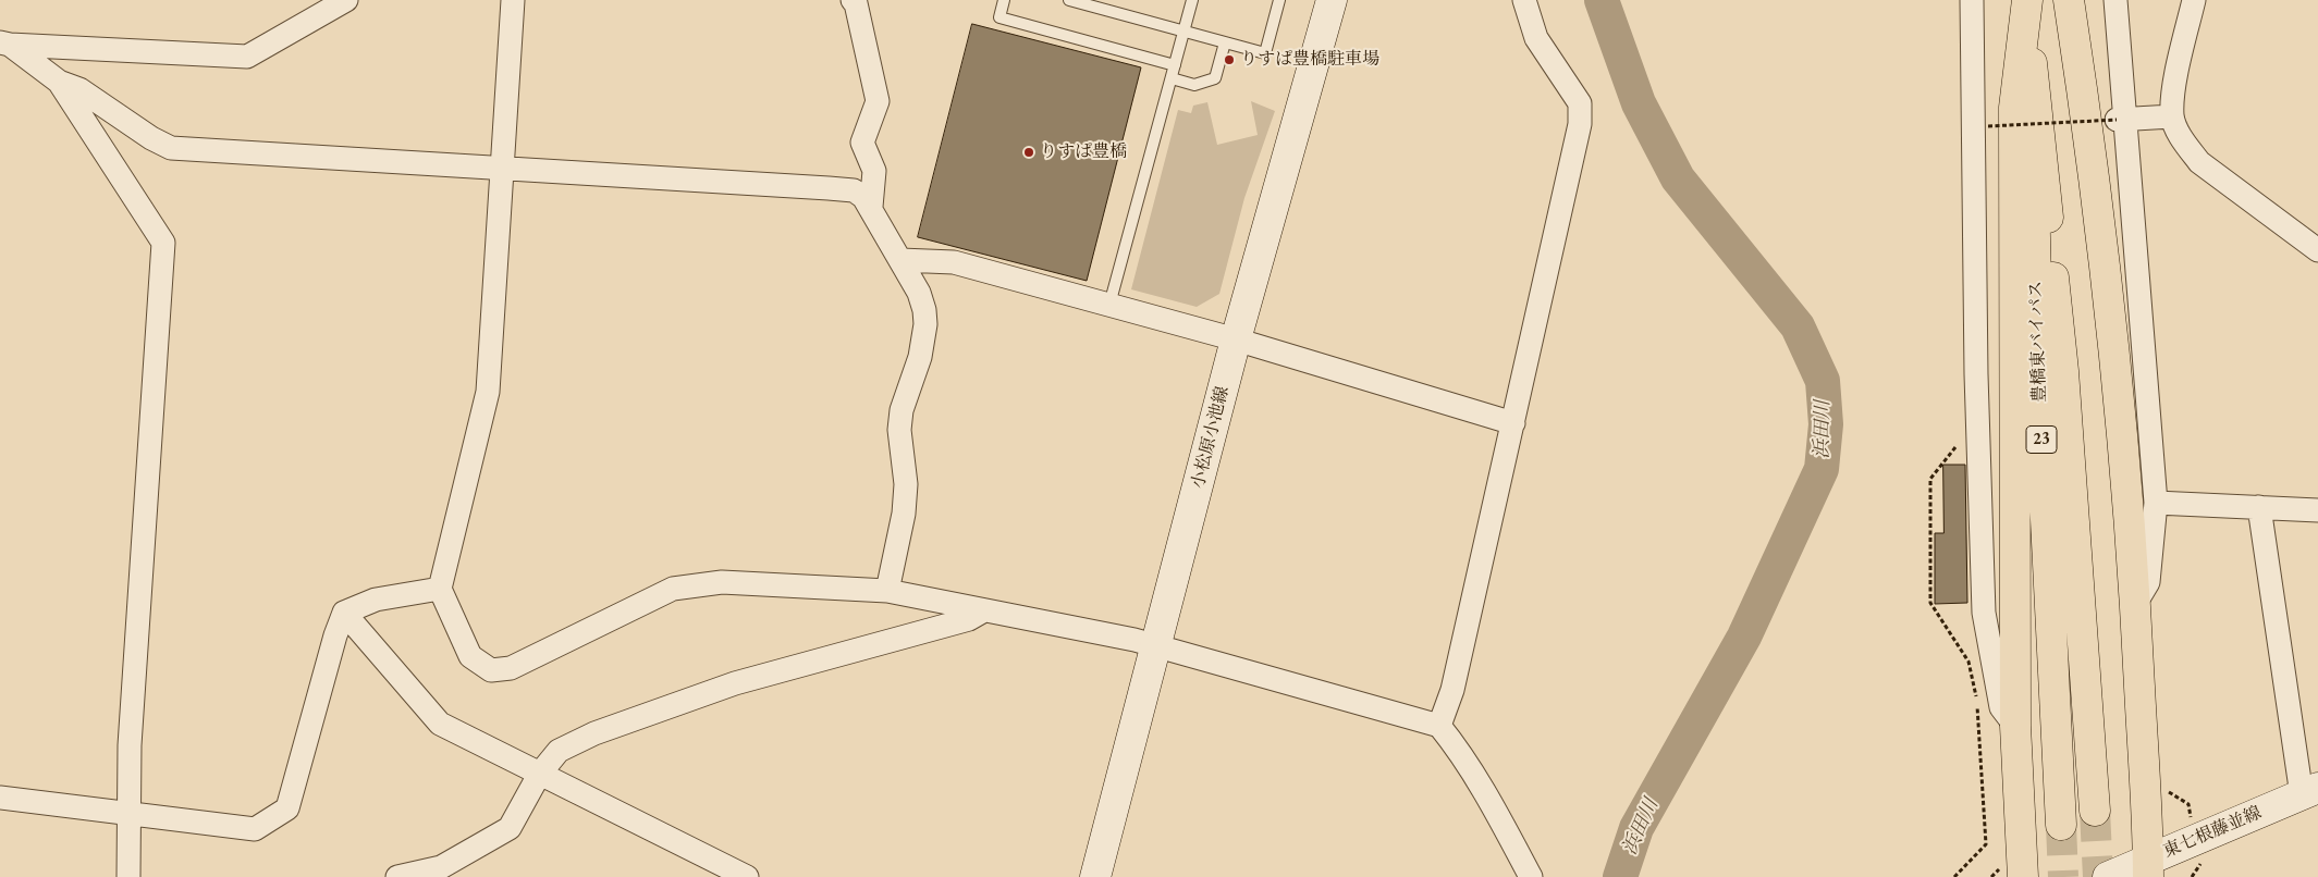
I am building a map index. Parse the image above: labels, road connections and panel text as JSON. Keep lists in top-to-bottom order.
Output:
{
  "streets": {
    "highway": ["豊橋東バイパス", "23"],
    "main road": ["小松原小池線", "東七根藤並線"]
  },
  "crossings": [
    ["豊橋東バイパス", "23"]
  ],
  "water": ["浜田川"],
  "places": ["りすぱ豊橋駐車場", "りすぱ豊橋"]
}
